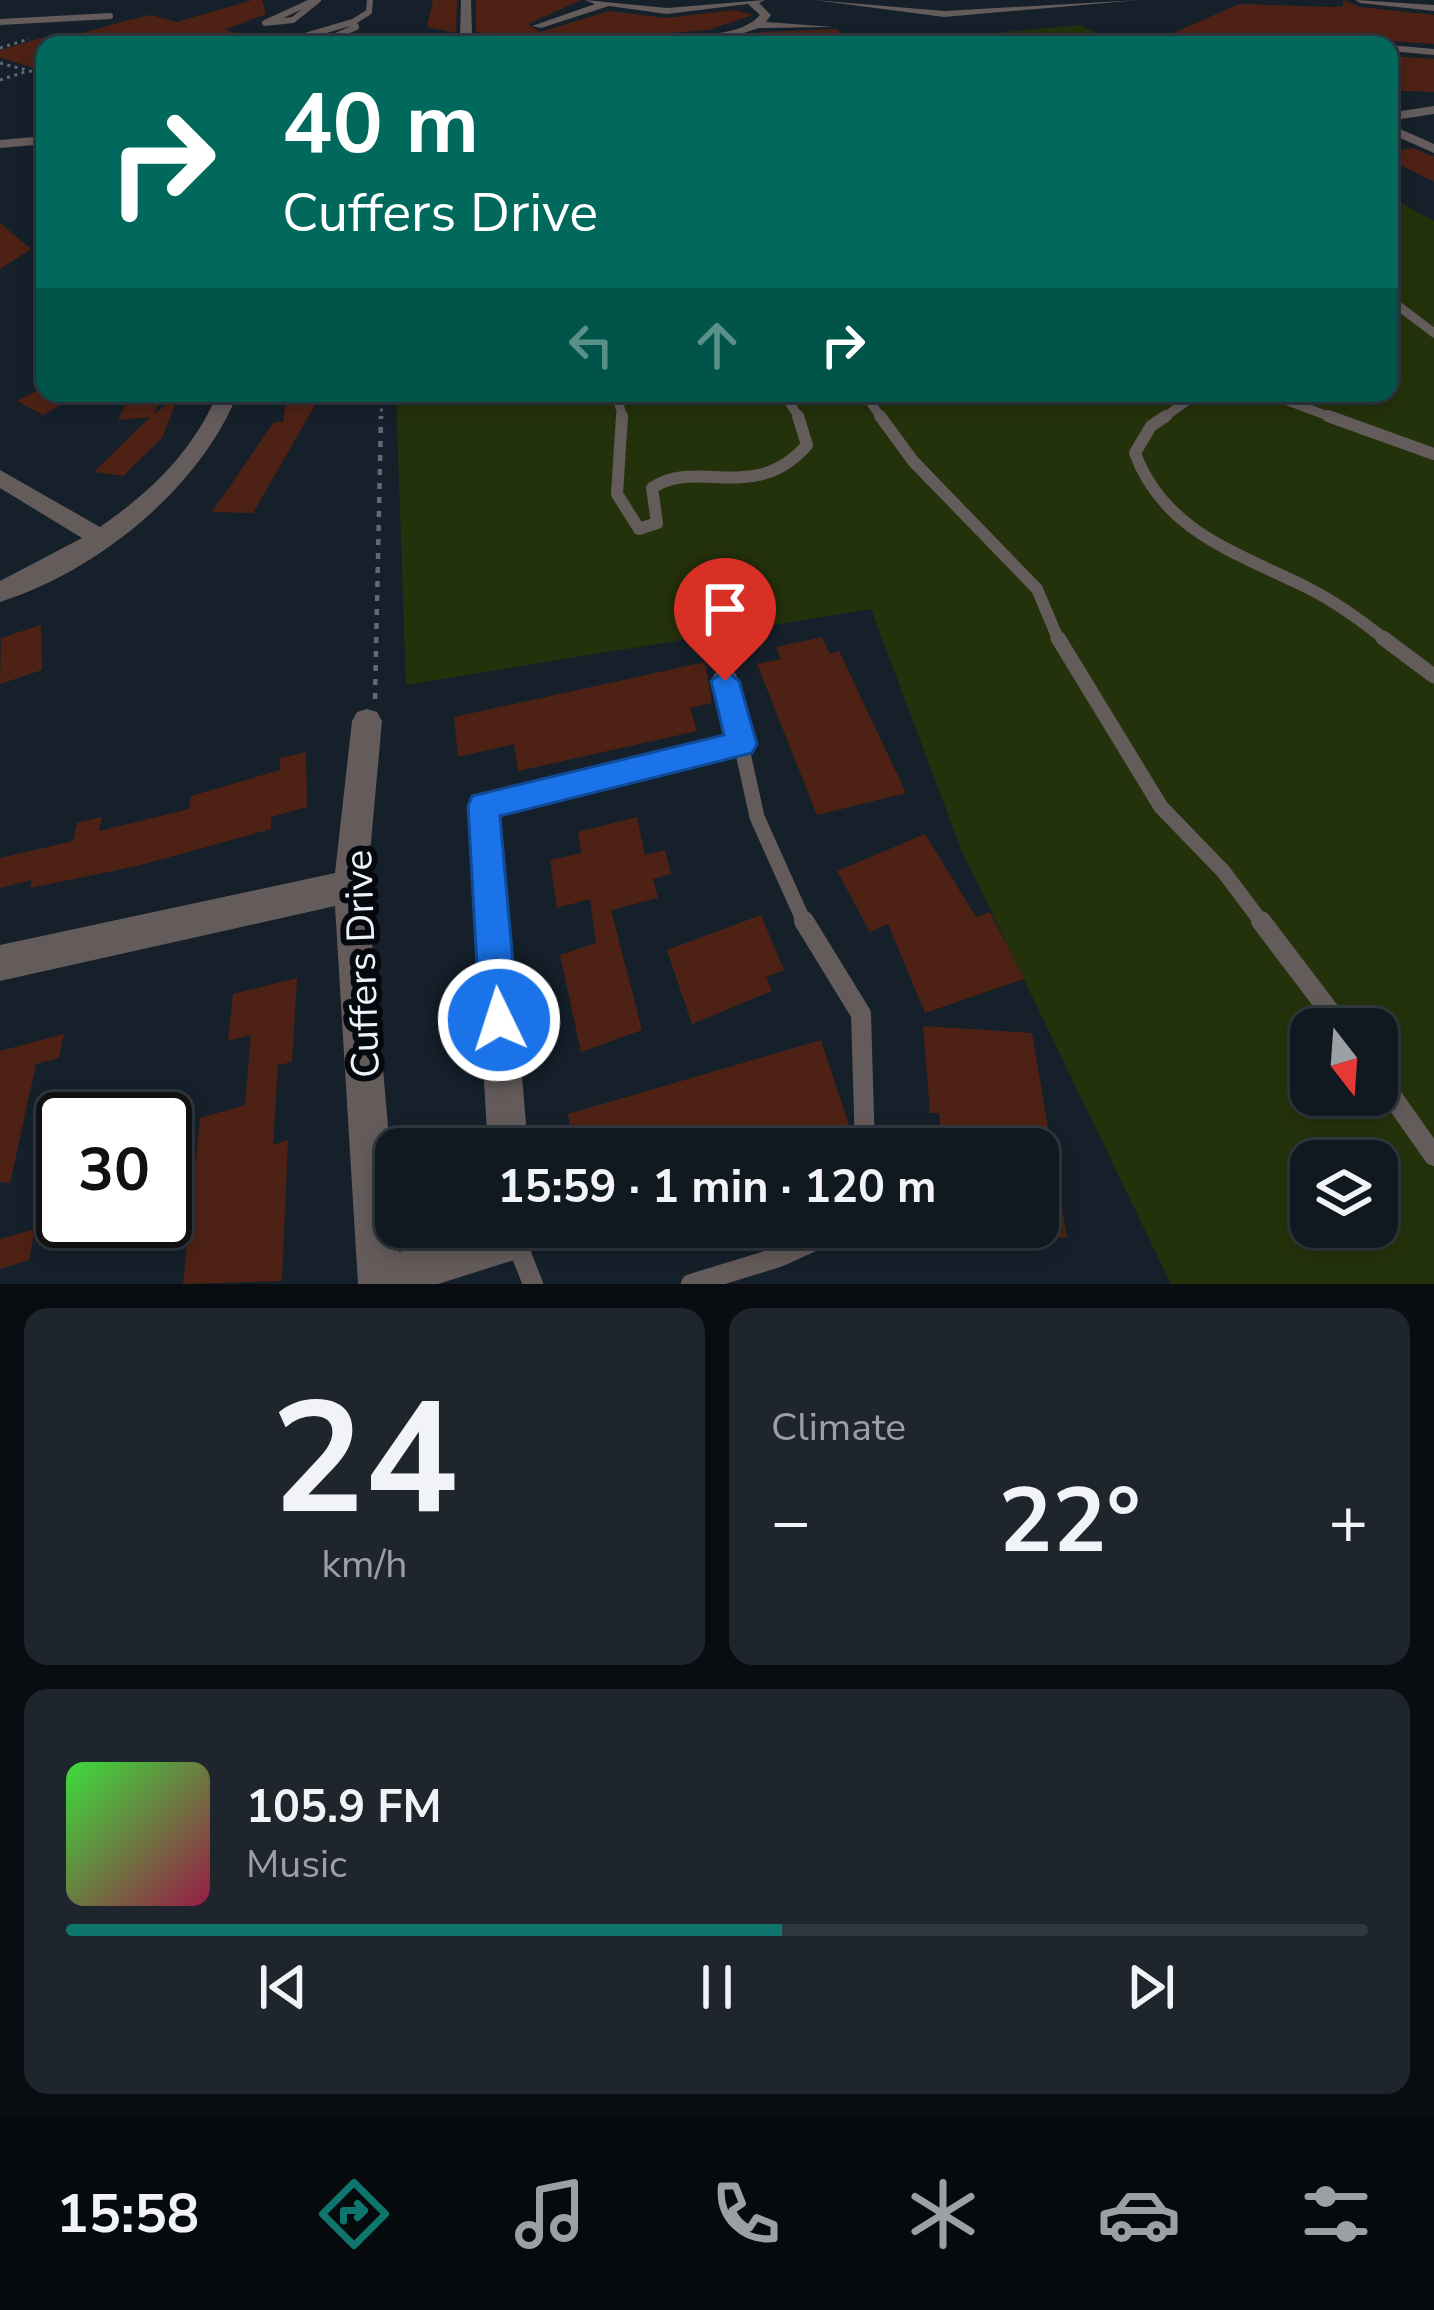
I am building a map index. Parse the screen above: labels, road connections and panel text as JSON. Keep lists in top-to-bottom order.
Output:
{
  "streets": {
    "street": ["Cuffers Drive"]
  },
  "north": "bottom",
  "page": {
    "turn": ["40 m", "Cuffers Drive"],
    "limit": "30",
    "trip": "15:59 · 1 min · 120 m",
    "tile": [
      ["24", "km/h"],
      "Climate"
    ],
    "heat": ["−", "22°", "+"],
    "song": ["105.9 FM", "Music"],
    "tabs": "15:58"
  }
}
